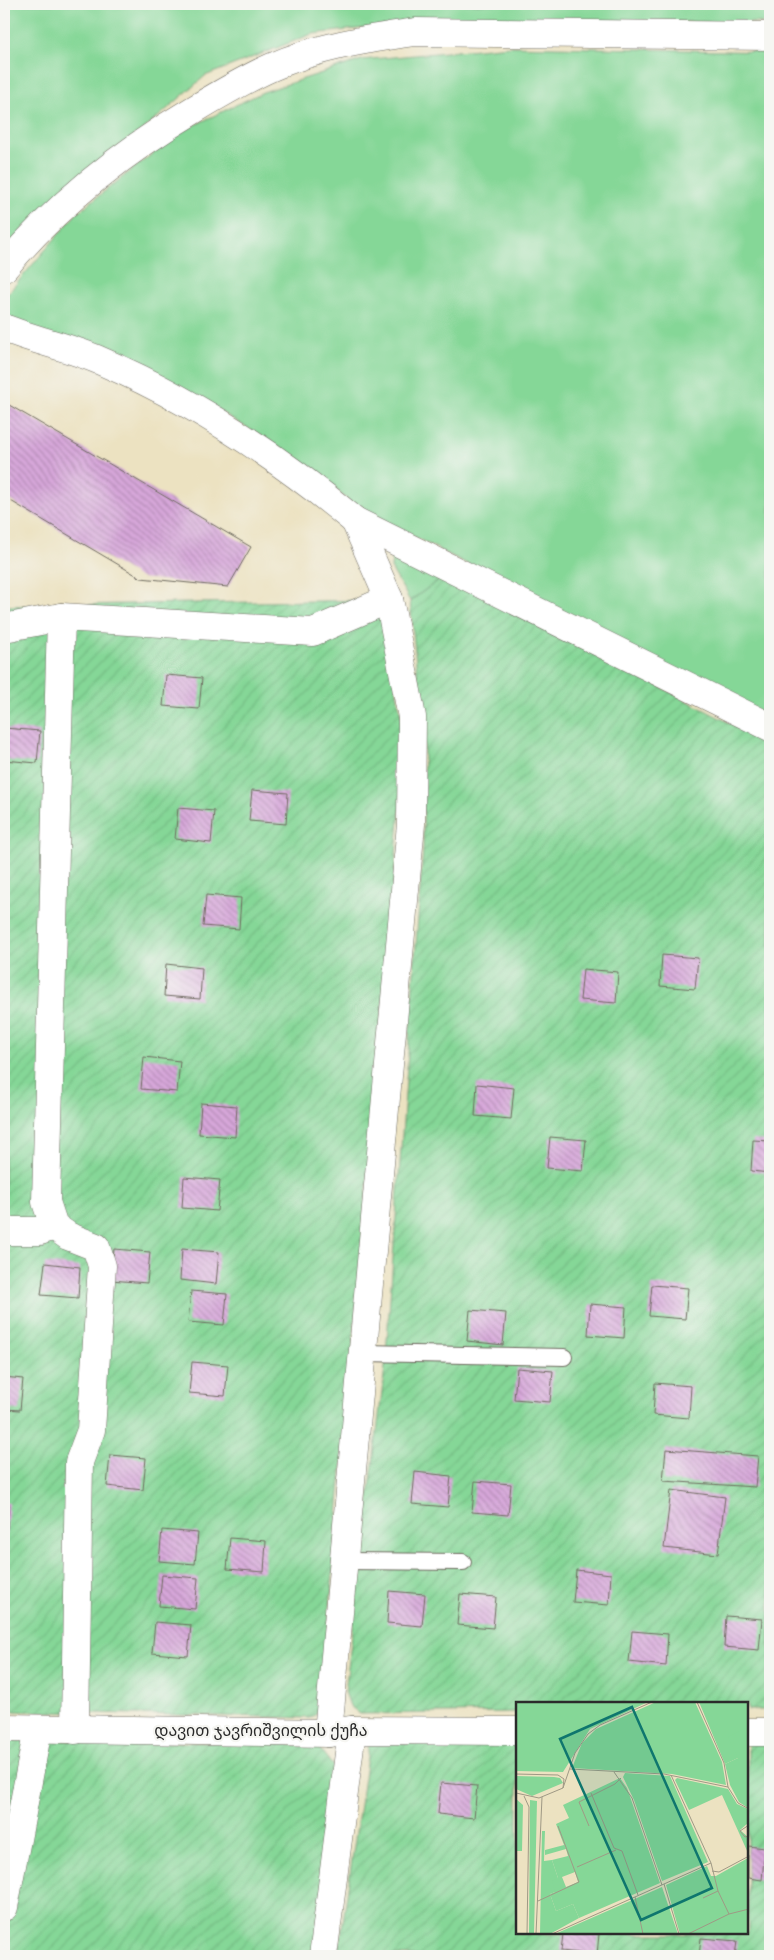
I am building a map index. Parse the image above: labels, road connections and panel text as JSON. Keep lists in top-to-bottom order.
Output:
{
  "streets": {
    "street": ["დავით ჯავრიშვილის ქუჩა"]
  }
}
